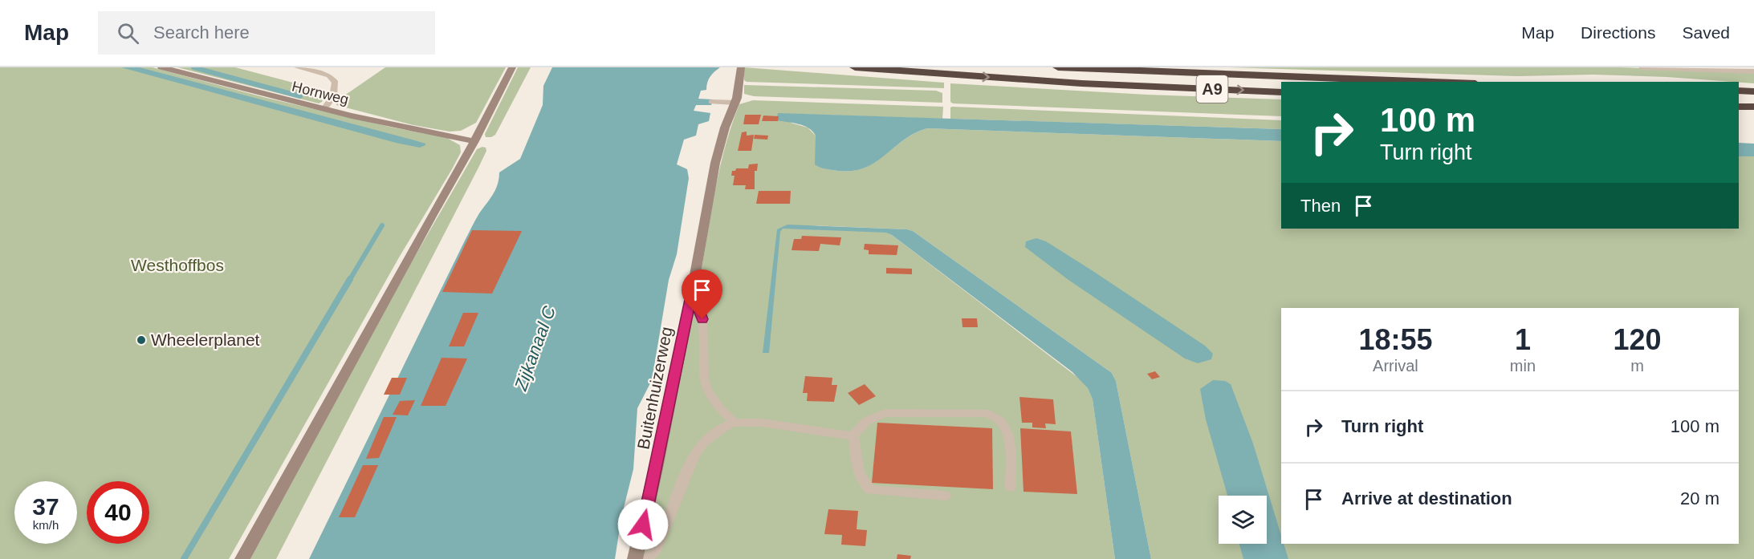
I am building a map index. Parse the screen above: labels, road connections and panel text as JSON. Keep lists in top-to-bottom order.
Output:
{
  "streets": {
    "highway": ["A9"],
    "street": ["Hornweg", "Buitenhuizerweg"]
  },
  "water": ["Zijkanaal C"],
  "parks": ["Westhoffbos"],
  "places": ["Wheelerplanet"],
  "page": {
    "header": "Map",
    "search": "Search here",
    "nav": ["Map", "Directions", "Saved"],
    "turn": ["100 m", "Turn right"],
    "then": "Then",
    "eta": [
      "18:55",
      "Arrival",
      "1",
      "min",
      "120",
      "m"
    ],
    "list": [
      {
        "name": "Turn right",
        "value": "100 m"
      },
      {
        "name": "Arrive at destination",
        "value": "20 m"
      }
    ],
    "speed": "37 km/h",
    "limit": "40"
  }
}
